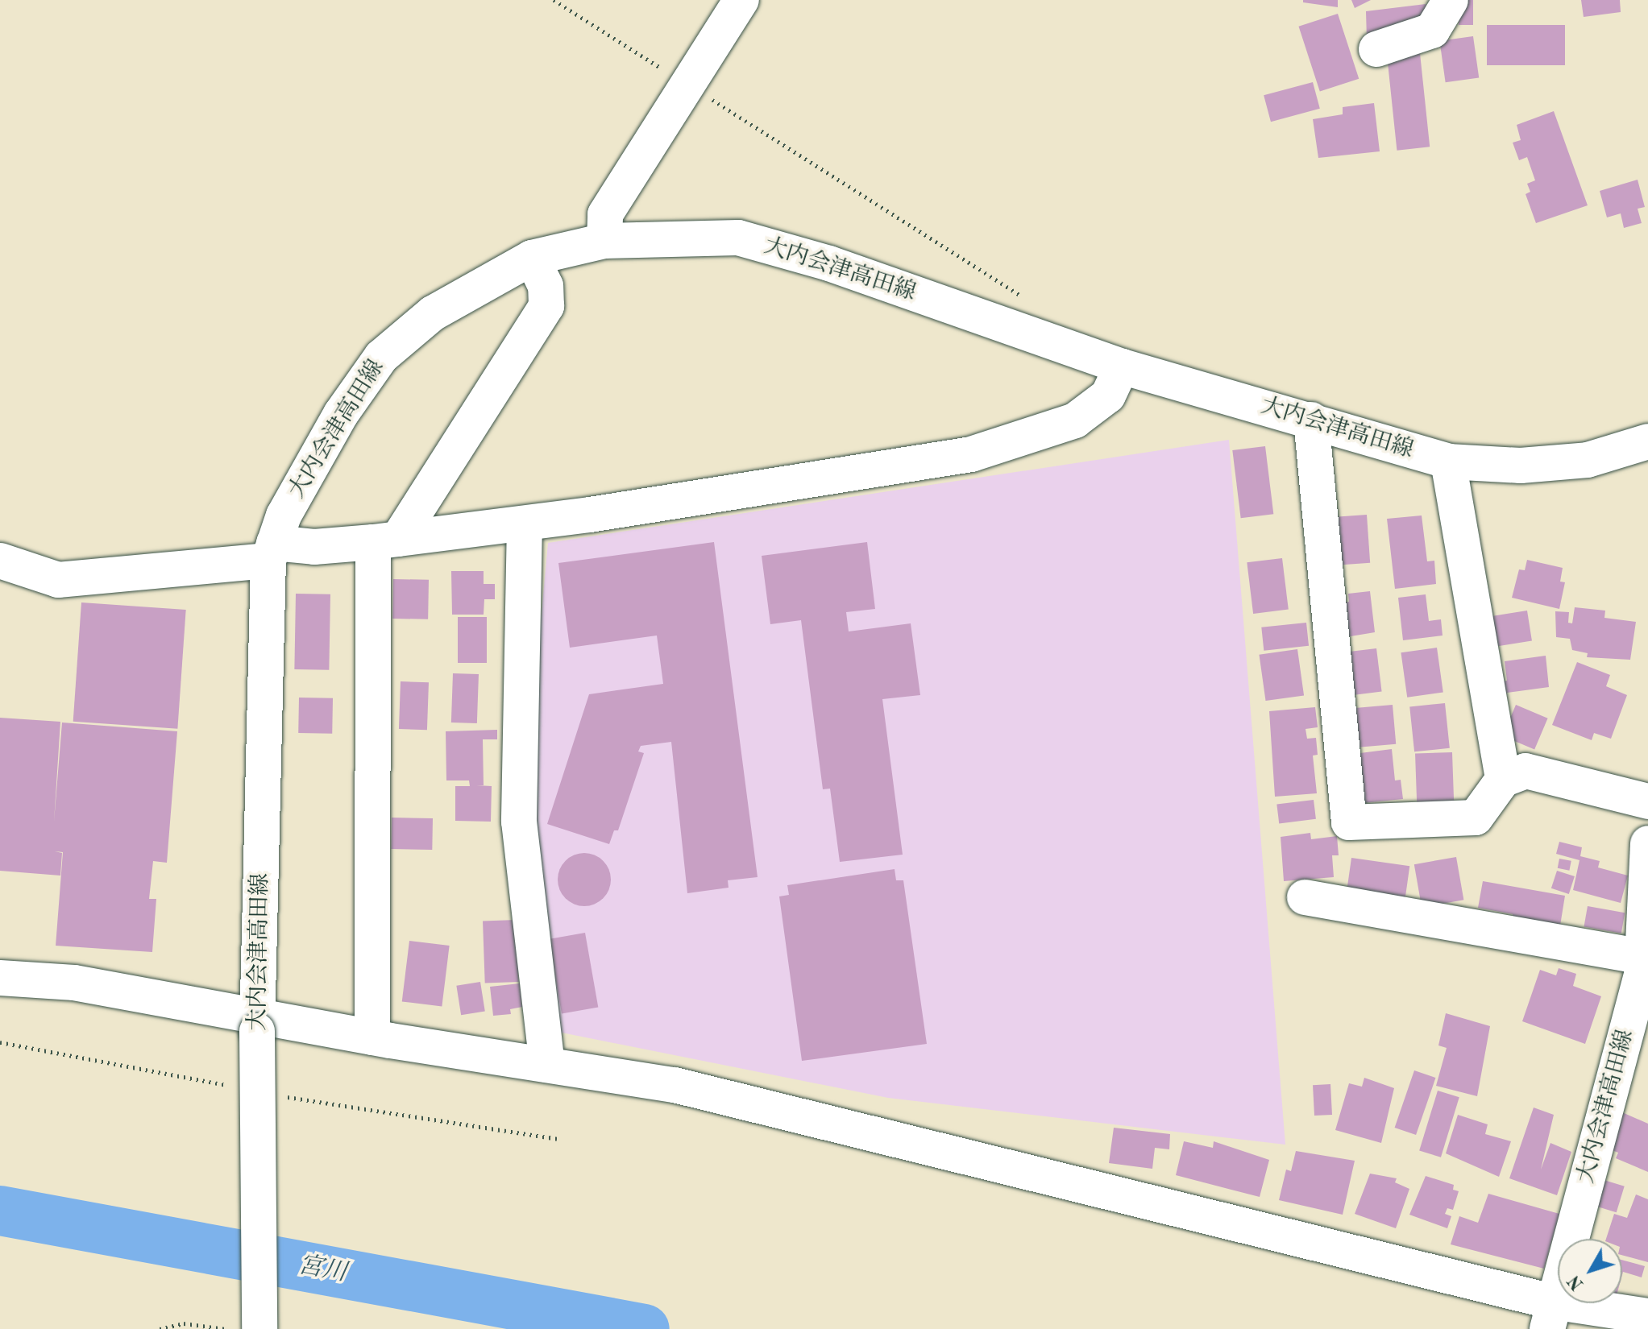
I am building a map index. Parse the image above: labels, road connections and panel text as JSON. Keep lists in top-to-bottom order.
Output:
{
  "streets": {
    "street": ["大内会津高田線"]
  },
  "water": ["宮川"],
  "north": "bottom left"
}
